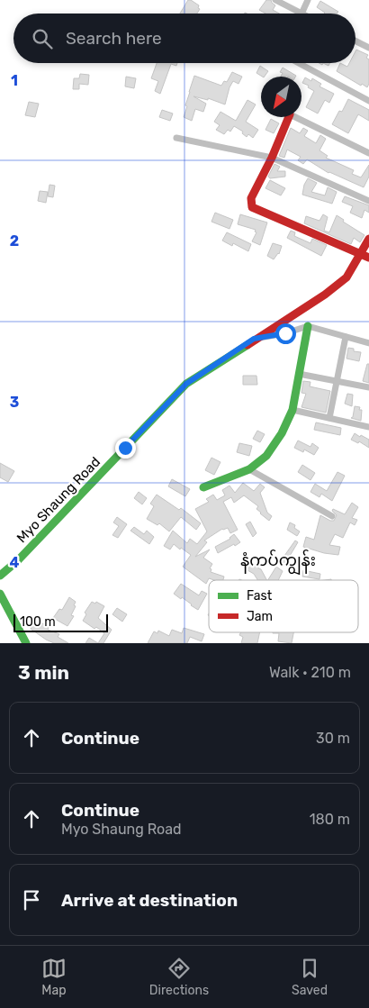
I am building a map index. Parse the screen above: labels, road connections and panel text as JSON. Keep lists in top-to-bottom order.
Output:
{
  "streets": {
    "street": ["Myo Shaung Road"]
  },
  "districts": ["နံကပ်ကျွန်း"],
  "legend": ["Fast", "Jam"],
  "scale_bar": "100 m",
  "north": "bottom left",
  "page": {
    "search": "Search here",
    "scale": "100 m",
    "heading": ["3 min", "Walk · 210 m"],
    "list": [
      ["Continue", "30 m"],
      ["Continue", "Myo Shaung Road", "180 m"],
      "Arrive at destination"
    ],
    "nav": ["Map", "Directions", "Saved"]
  },
  "grid": {
    "rows": [
      "1",
      "2",
      "3",
      "4"
    ]
  }
}
